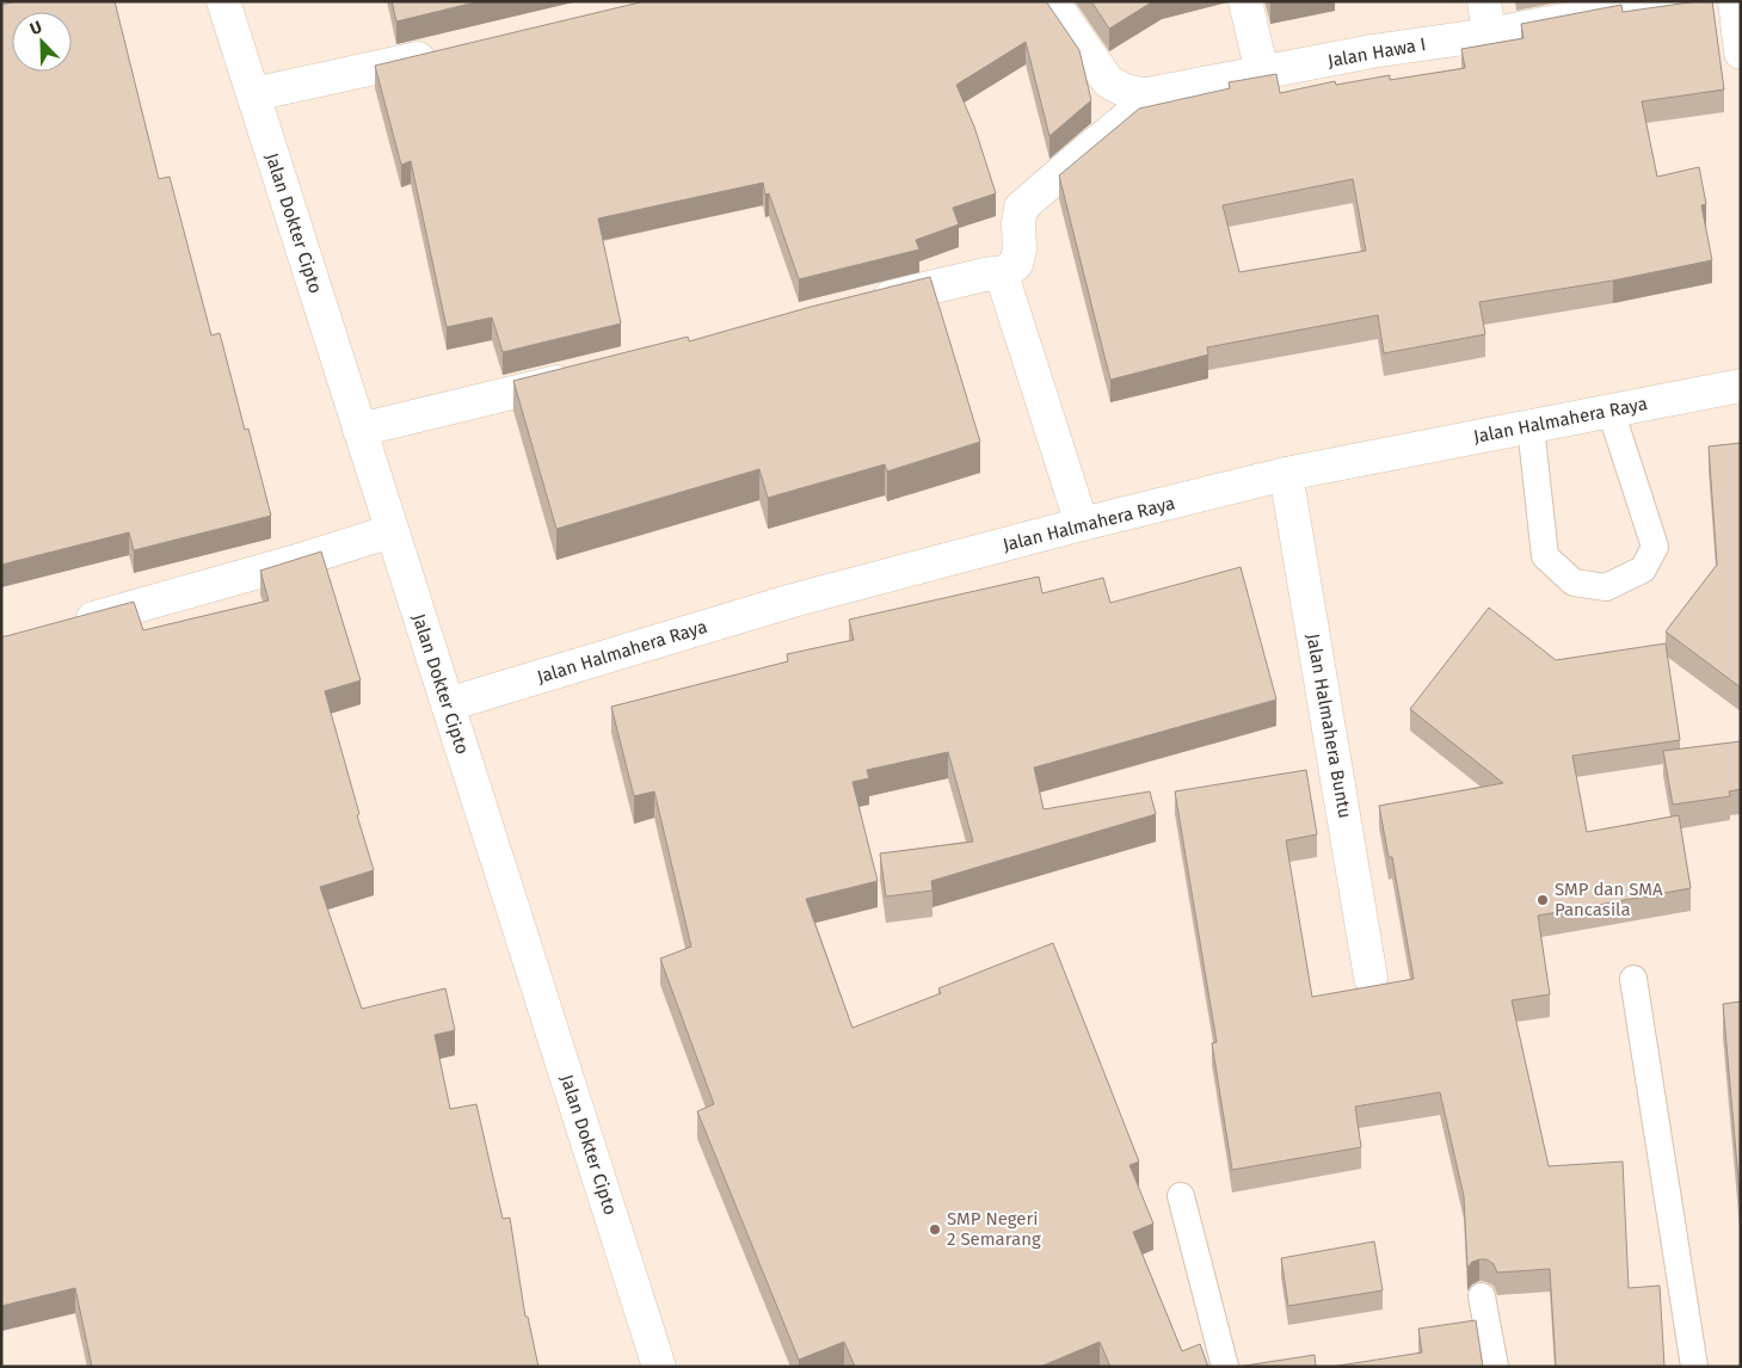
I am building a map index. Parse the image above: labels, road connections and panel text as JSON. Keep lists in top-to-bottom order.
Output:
{
  "streets": {
    "main road": [
      "Jalan Hawa I",
      "Jalan Dokter Cipto",
      "Jalan Halmahera Raya",
      "Jalan Halmahera Buntu"
    ]
  },
  "crossings": [
    ["Jalan Dokter Cipto", "Jalan Halmahera Raya"],
    ["Jalan Halmahera Raya", "Jalan Halmahera Buntu"]
  ],
  "places": ["SMP dan SMA Pancasila", "SMP Negeri 2 Semarang"],
  "north": "top left"
}
